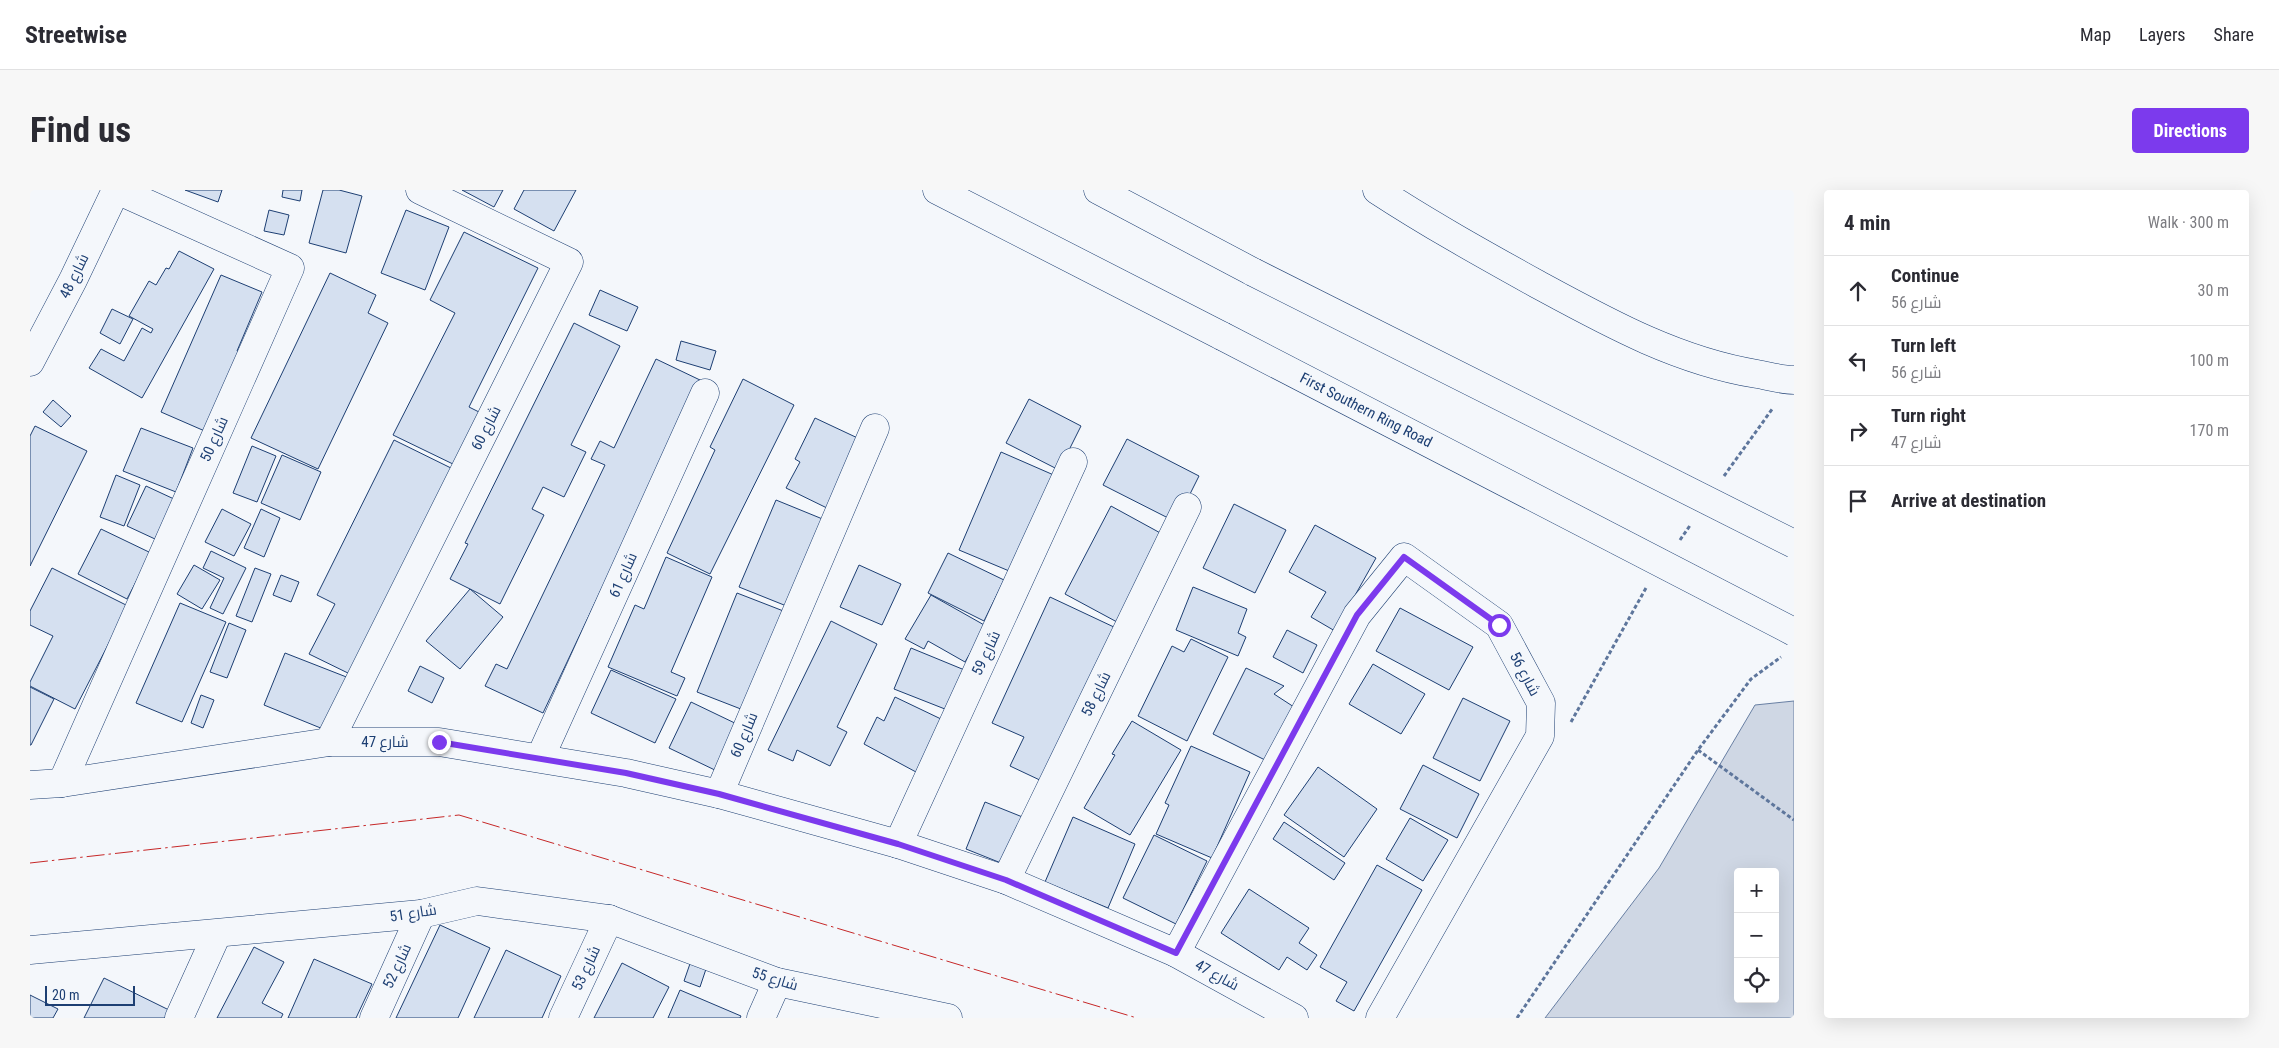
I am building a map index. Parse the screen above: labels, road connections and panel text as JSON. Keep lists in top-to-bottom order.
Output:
{
  "streets": {
    "main road": [
      "شارع 48",
      "First Southern Ring Road",
      "شارع 60",
      "شارع 50",
      "شارع 61",
      "شارع 59",
      "شارع 56",
      "شارع 58",
      "شارع 47",
      "شارع 51",
      "شارع 52",
      "شارع 53",
      "شارع 55"
    ]
  },
  "crossings": [
    ["شارع 48", "شارع 50"],
    ["شارع 60", "شارع 47"],
    ["شارع 50", "شارع 47"],
    ["شارع 61", "شارع 47"],
    ["شارع 59", "شارع 47"],
    ["شارع 56", "شارع 47"],
    ["شارع 58", "شارع 47"],
    ["شارع 51", "شارع 52"],
    ["شارع 51", "شارع 53"],
    ["شارع 51", "شارع 55"],
    ["شارع 53", "شارع 55"]
  ],
  "scale_bar": "20 m",
  "page": {
    "header": "Streetwise",
    "nav": ["Map", "Layers", "Share"],
    "buttons": "Directions",
    "title": "Find us",
    "heading": ["4 min", "Walk · 300 m"],
    "list": [
      ["Continue", "شارع 56", "30 m"],
      ["Turn left", "شارع 56", "100 m"],
      ["Turn right", "شارع 47", "170 m"],
      "Arrive at destination"
    ],
    "map_buttons": ["+", "−"],
    "scale": "20 m"
  }
}
